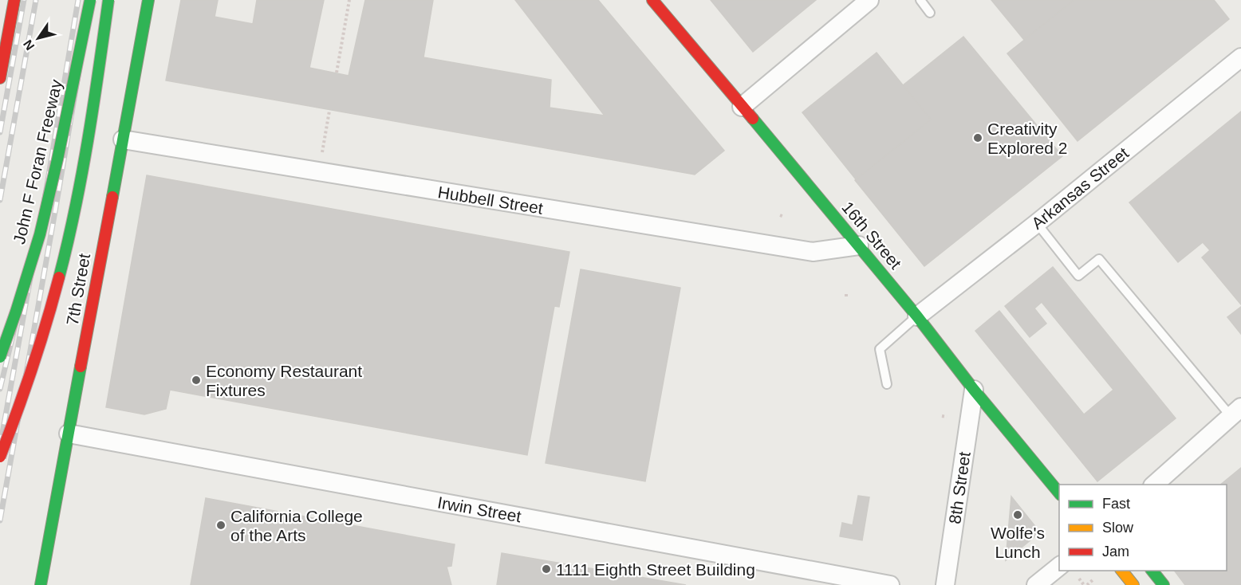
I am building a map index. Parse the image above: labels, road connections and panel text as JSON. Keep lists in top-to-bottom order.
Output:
{
  "streets": {
    "main road": ["John F Foran Freeway", "16th Street", "7th Street"],
    "street": [
      "Arkansas Street",
      "Hubbell Street",
      "8th Street",
      "Irwin Street"
    ]
  },
  "crossings": [
    ["Arkansas Street", "16th Street"],
    ["Hubbell Street", "16th Street"],
    ["Hubbell Street", "7th Street"],
    ["16th Street", "8th Street"],
    ["7th Street", "Irwin Street"]
  ],
  "places": [
    "Creativity Explored 2",
    "Economy Restaurant Fixtures",
    "Wolfe's Lunch",
    "California College of the Arts",
    "1111 Eighth Street Building"
  ],
  "legend": ["Fast", "Slow", "Jam"],
  "north": "bottom left"
}
